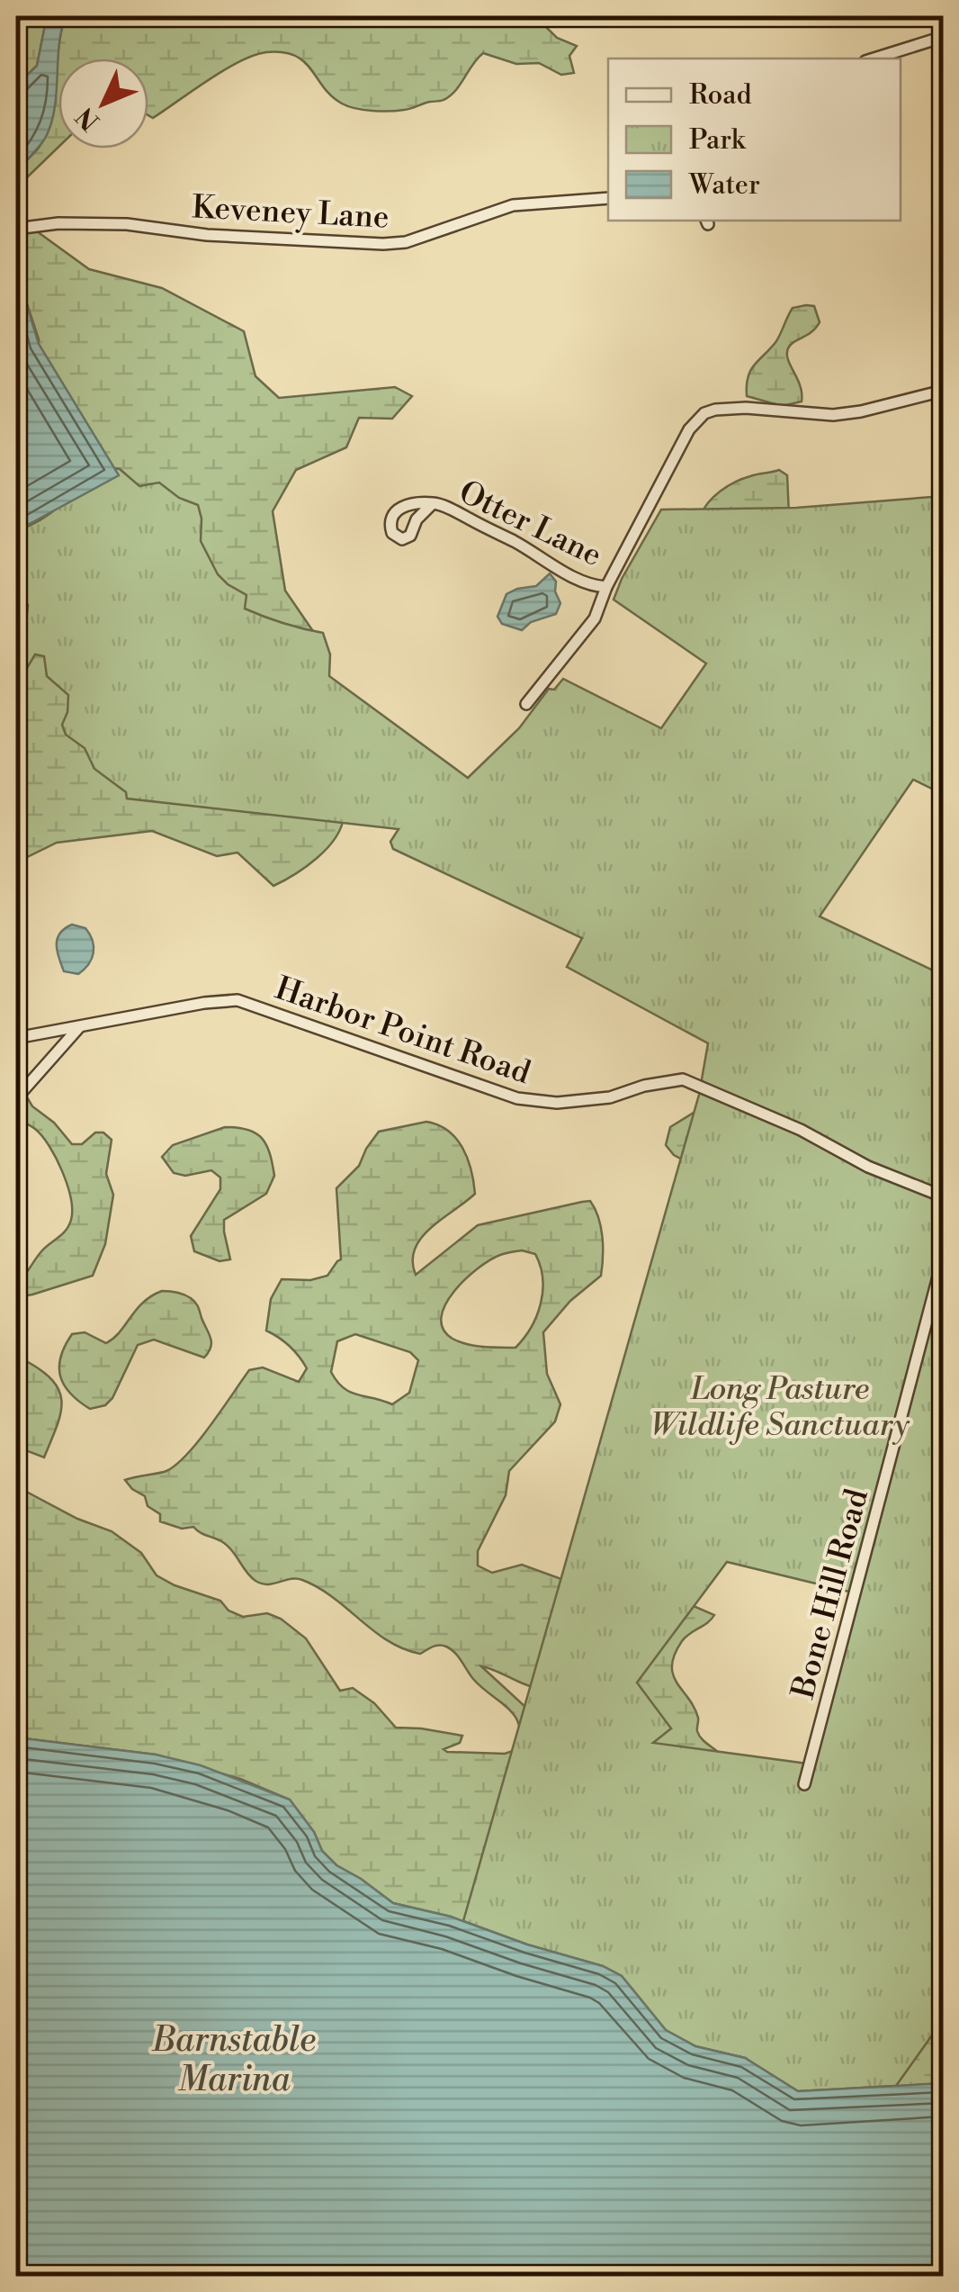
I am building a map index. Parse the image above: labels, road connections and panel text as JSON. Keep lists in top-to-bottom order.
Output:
{
  "streets": {
    "street": [
      "Keveney Lane",
      "Otter Lane",
      "Harbor Point Road",
      "Bone Hill Road"
    ]
  },
  "water": ["Barnstable Marina"],
  "parks": ["Long Pasture Wildlife Sanctuary"],
  "legend": ["Road", "Park", "Water"],
  "north": "bottom left"
}
